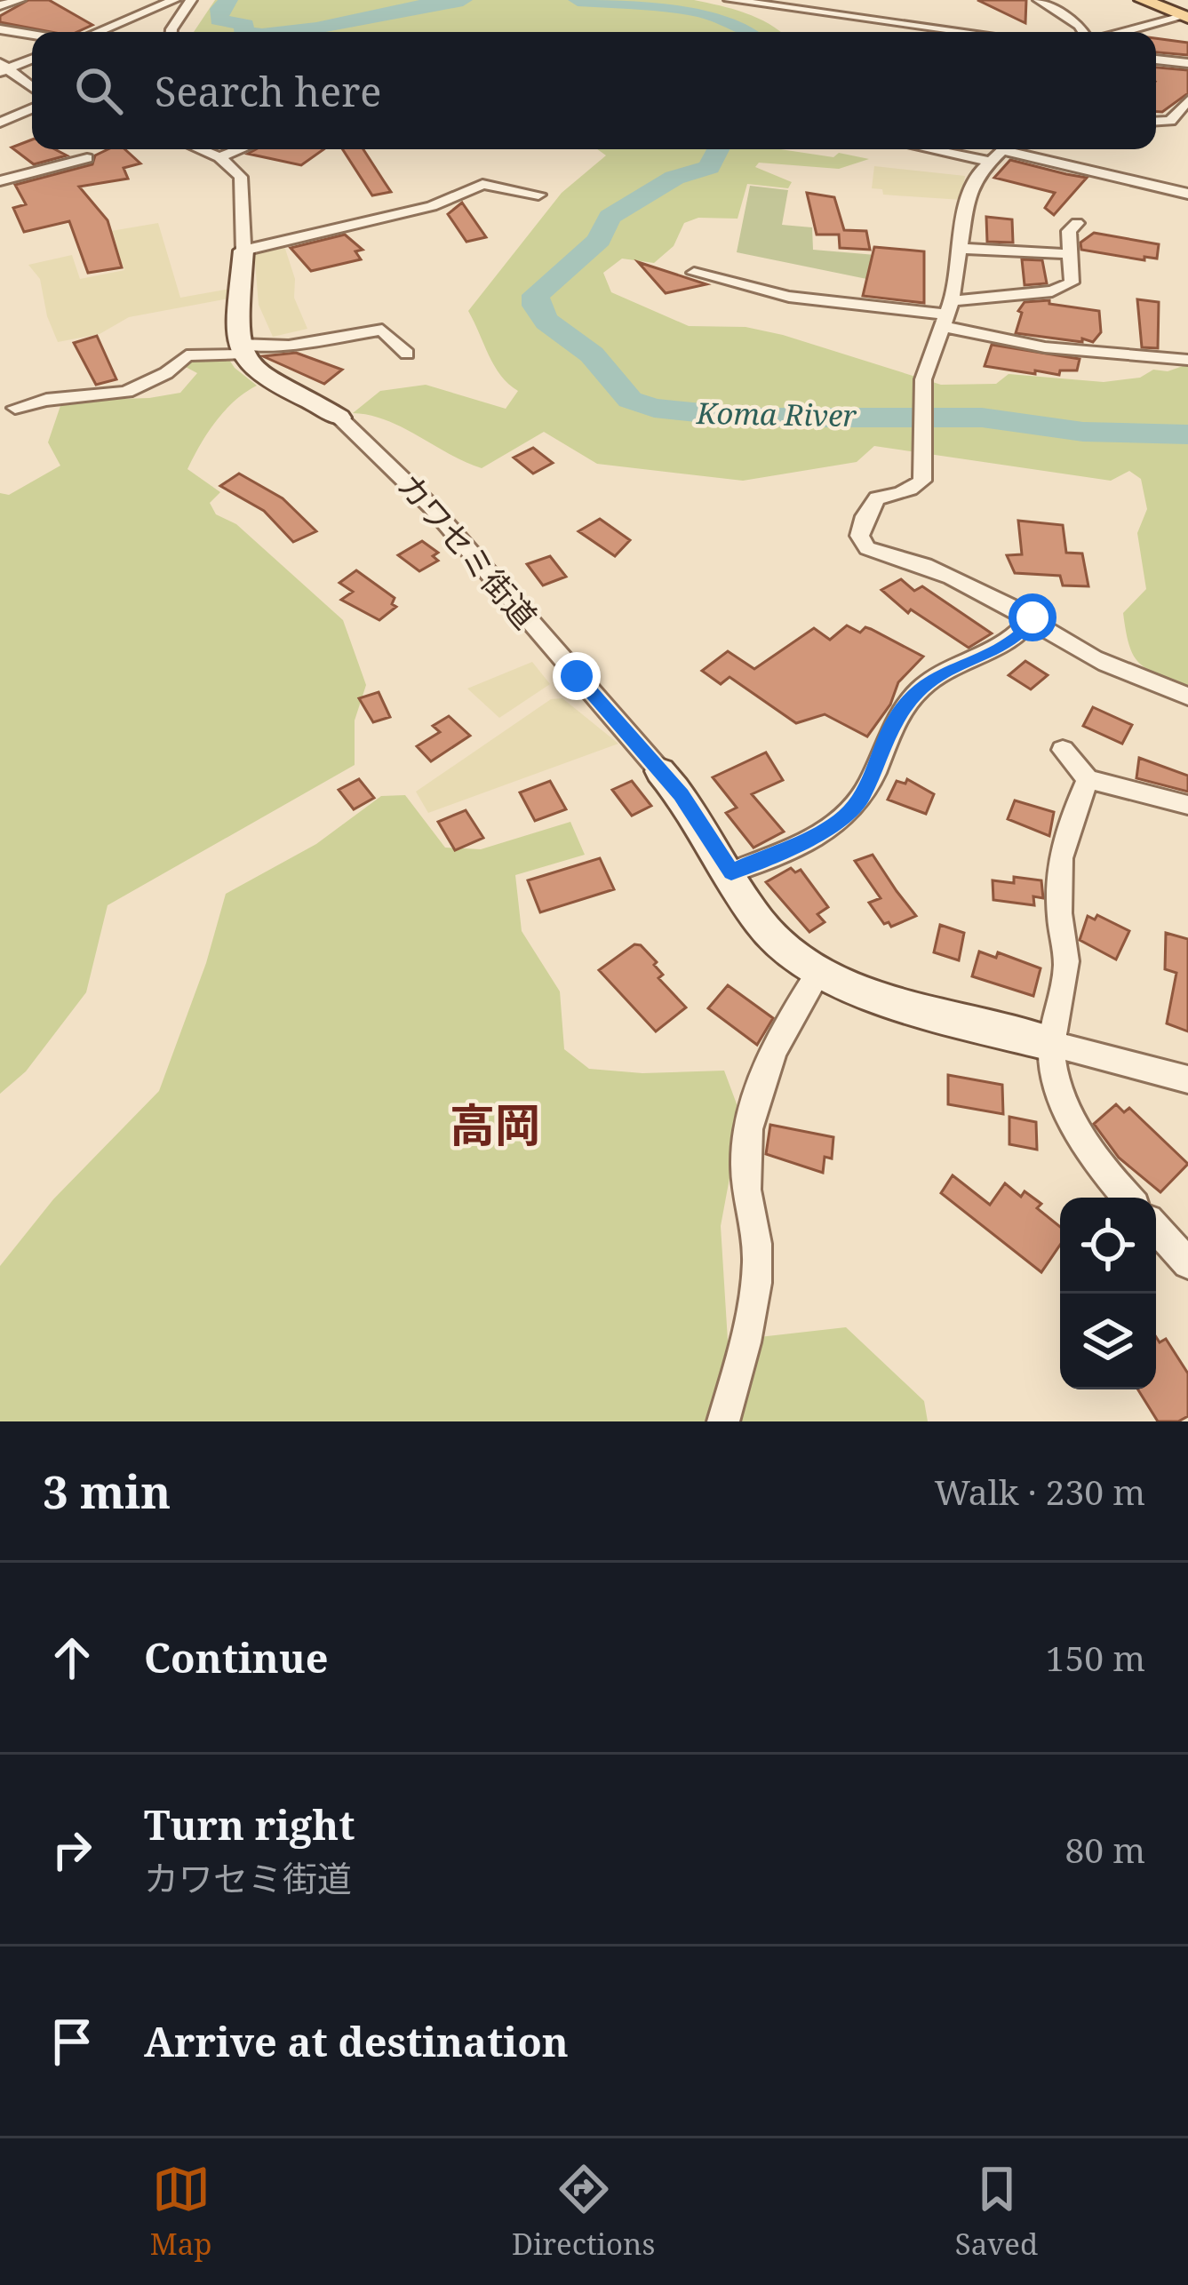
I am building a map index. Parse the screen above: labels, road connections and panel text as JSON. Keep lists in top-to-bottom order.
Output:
{
  "streets": {
    "street": ["カワセミ街道"]
  },
  "districts": ["高岡"],
  "water": ["Koma River"],
  "page": {
    "search": "Search here",
    "heading": ["3 min", "Walk · 230 m"],
    "list": [
      ["Continue", "150 m"],
      ["Turn right", "カワセミ街道", "80 m"],
      "Arrive at destination"
    ],
    "nav": ["Map", "Directions", "Saved"]
  }
}
